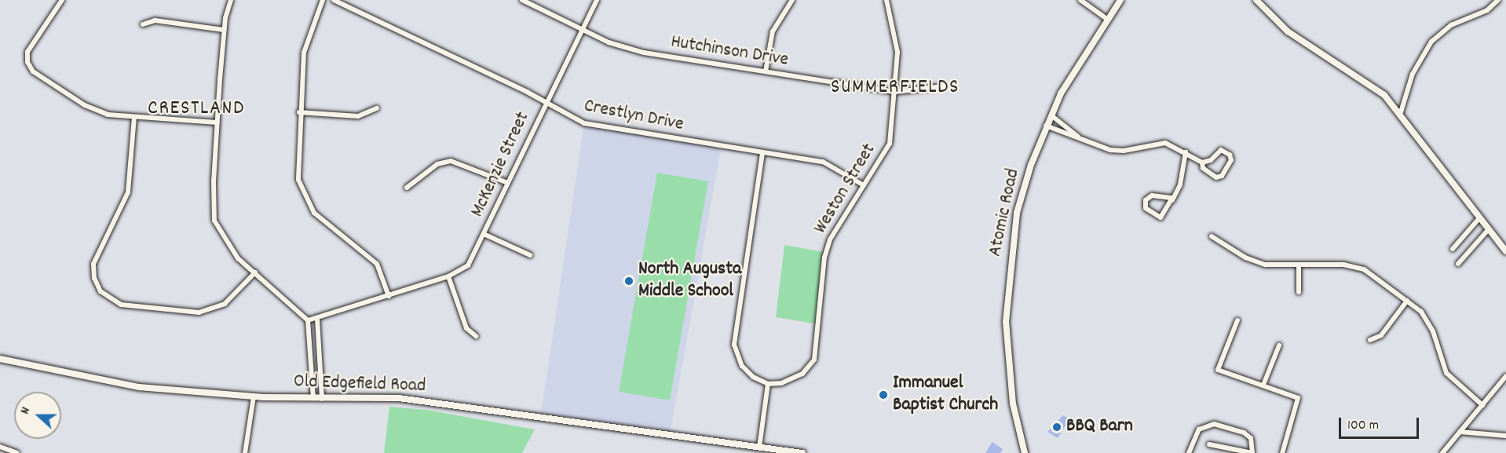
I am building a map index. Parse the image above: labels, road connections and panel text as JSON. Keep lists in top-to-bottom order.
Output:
{
  "streets": {
    "street": [
      "Hutchinson Drive",
      "Crestlyn Drive",
      "McKenzie Street",
      "Weston Street",
      "Atomic Road",
      "Old Edgefield Road"
    ]
  },
  "crossings": [
    ["Hutchinson Drive", "McKenzie Street"],
    ["Hutchinson Drive", "Weston Street"],
    ["Crestlyn Drive", "McKenzie Street"],
    ["Crestlyn Drive", "Weston Street"]
  ],
  "districts": ["SUMMERFIELDS", "CRESTLAND"],
  "places": ["North Augusta Middle School", "Immanuel Baptist Church", "BBQ Barn"],
  "scale_bar": "100 m",
  "north": "left"
}
